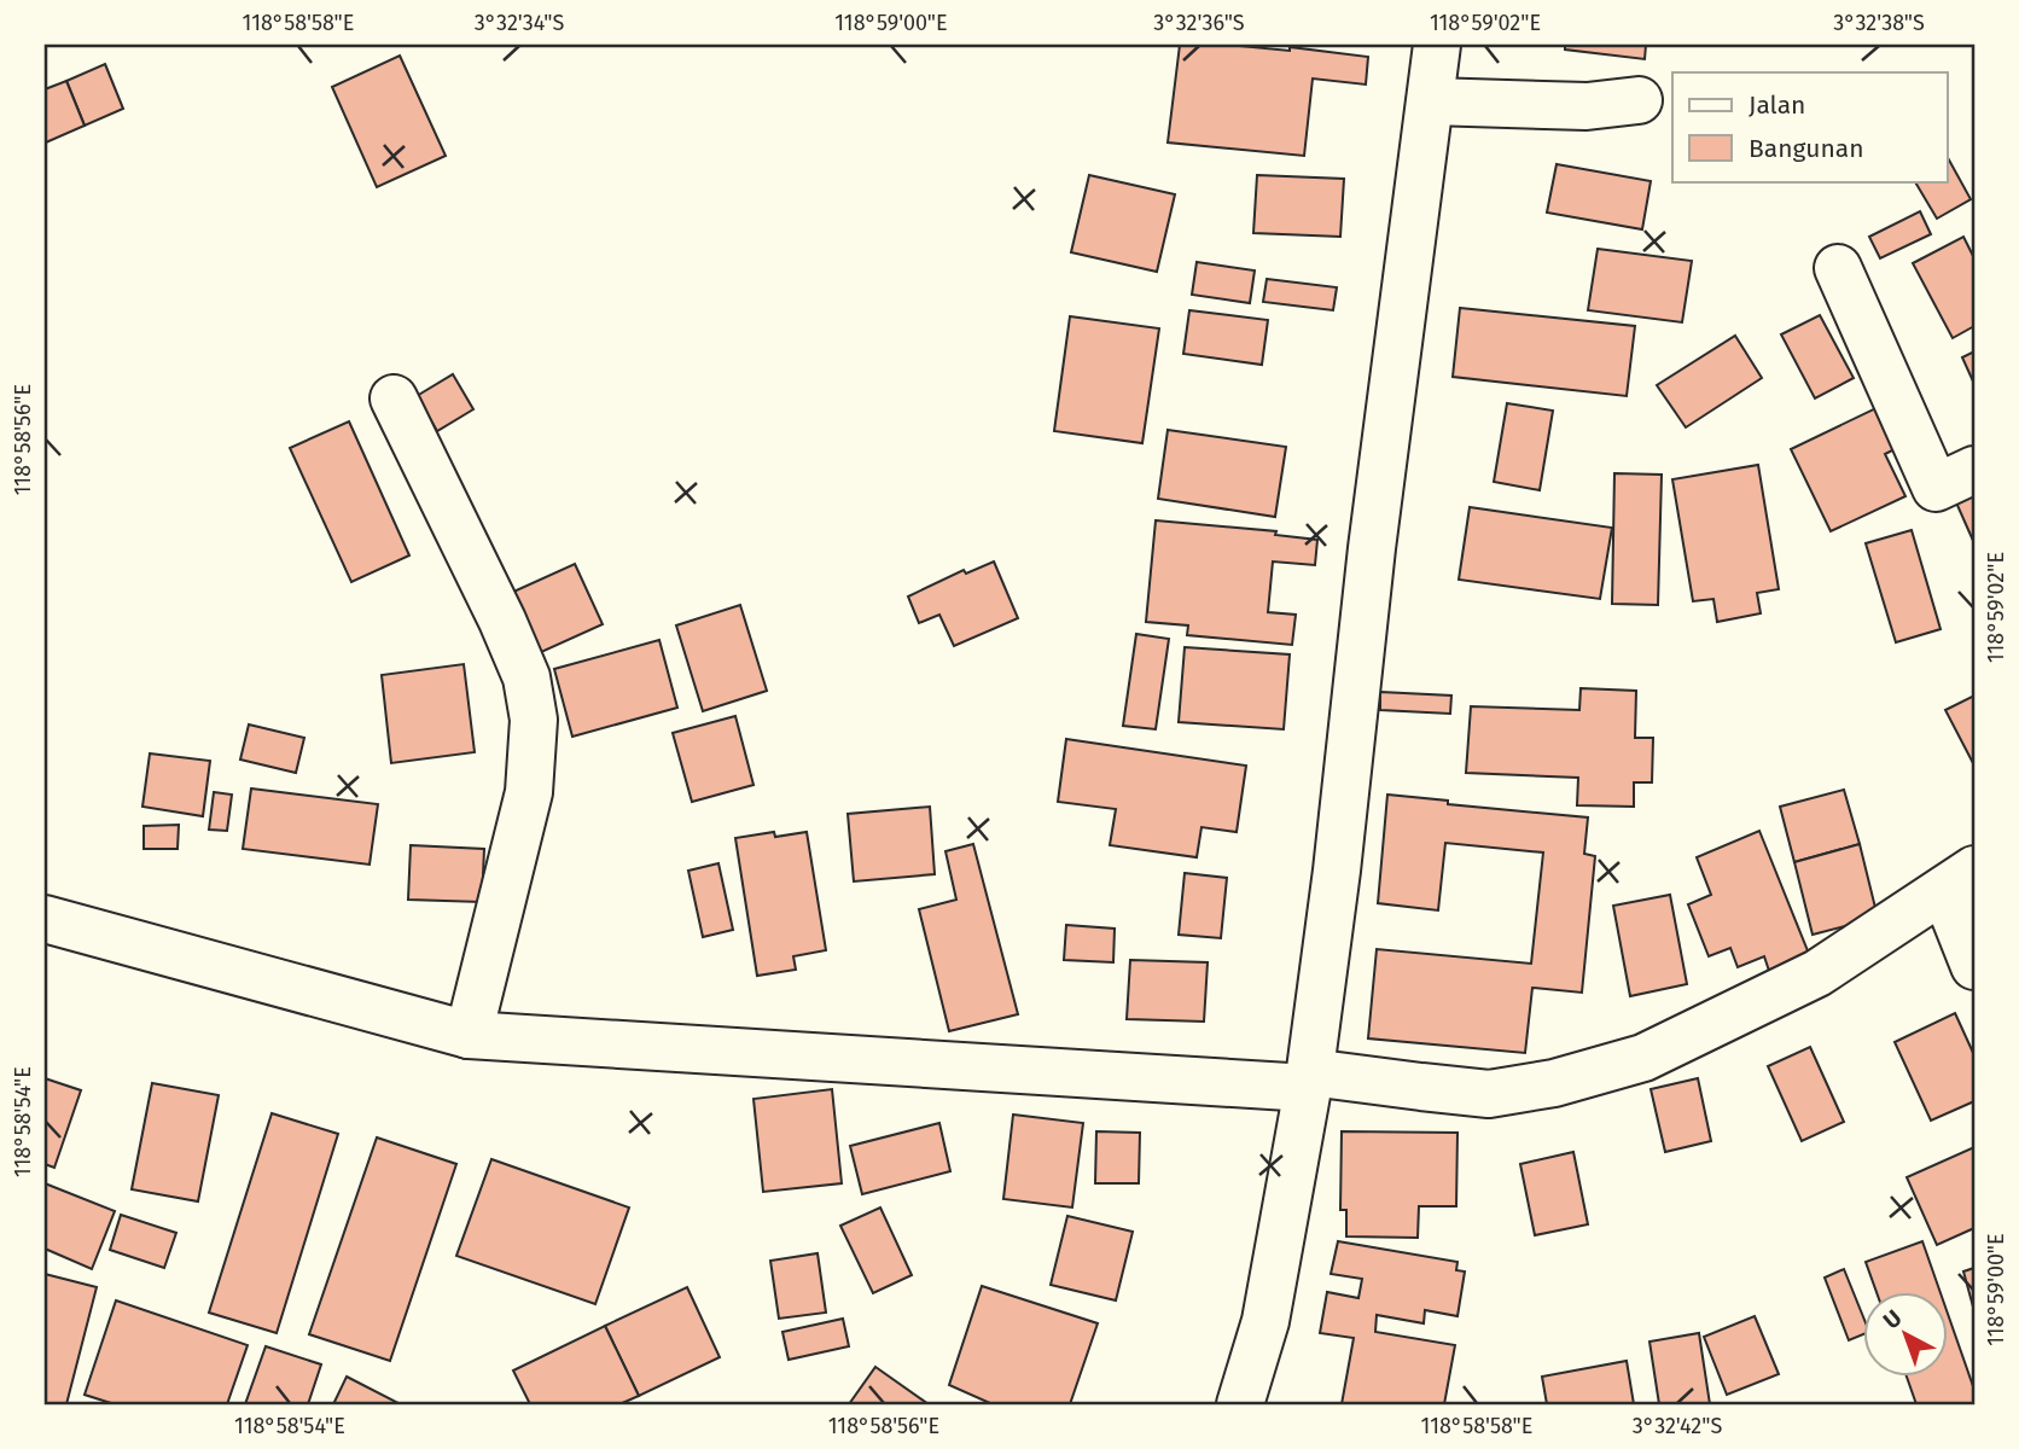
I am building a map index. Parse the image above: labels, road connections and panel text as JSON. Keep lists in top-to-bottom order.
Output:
{
  "legend": ["Jalan", "Bangunan"],
  "north": "top left",
  "coordinates": [
    "118°58'58\"E",
    "3°32'34\"S",
    "118°59'00\"E",
    "3°32'36\"S",
    "118°59'02\"E",
    "3°32'38\"S",
    "118°58'56\"E",
    "118°58'54\"E",
    "3°32'42\"S"
  ]
}
